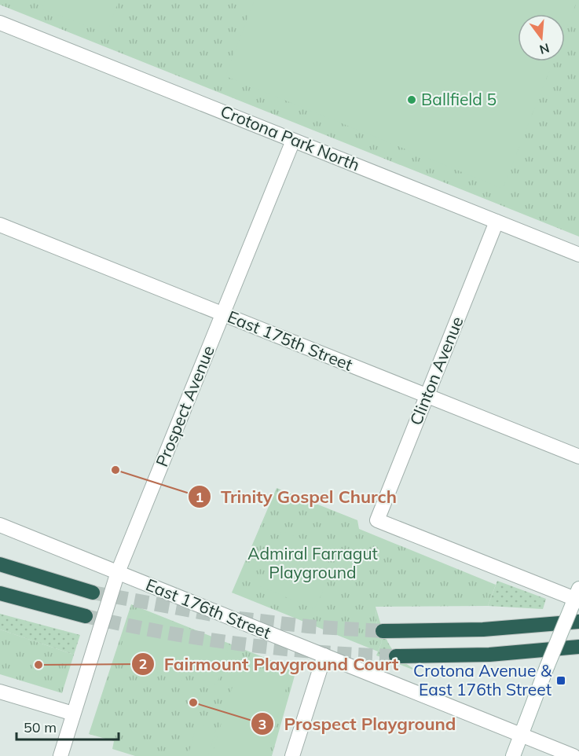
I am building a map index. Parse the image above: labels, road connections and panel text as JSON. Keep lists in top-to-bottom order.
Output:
{
  "streets": {
    "street": [
      "Crotona Park North",
      "East 175th Street",
      "Clinton Avenue",
      "Prospect Avenue",
      "East 176th Street"
    ]
  },
  "crossings": [
    ["Crotona Park North", "Clinton Avenue"],
    ["Crotona Park North", "Prospect Avenue"],
    ["East 175th Street", "Clinton Avenue"],
    ["East 175th Street", "Prospect Avenue"],
    ["Prospect Avenue", "East 176th Street"]
  ],
  "parks": ["Admiral Farragut Playground"],
  "places": {
    "other": [
      "Ballfield 5",
      "Trinity Gospel Church",
      "Fairmount Playground Court",
      "Prospect Playground"
    ],
    "transit": ["Crotona Avenue & East 176th Street"]
  },
  "scale_bar": "50 m",
  "north": "bottom"
}
